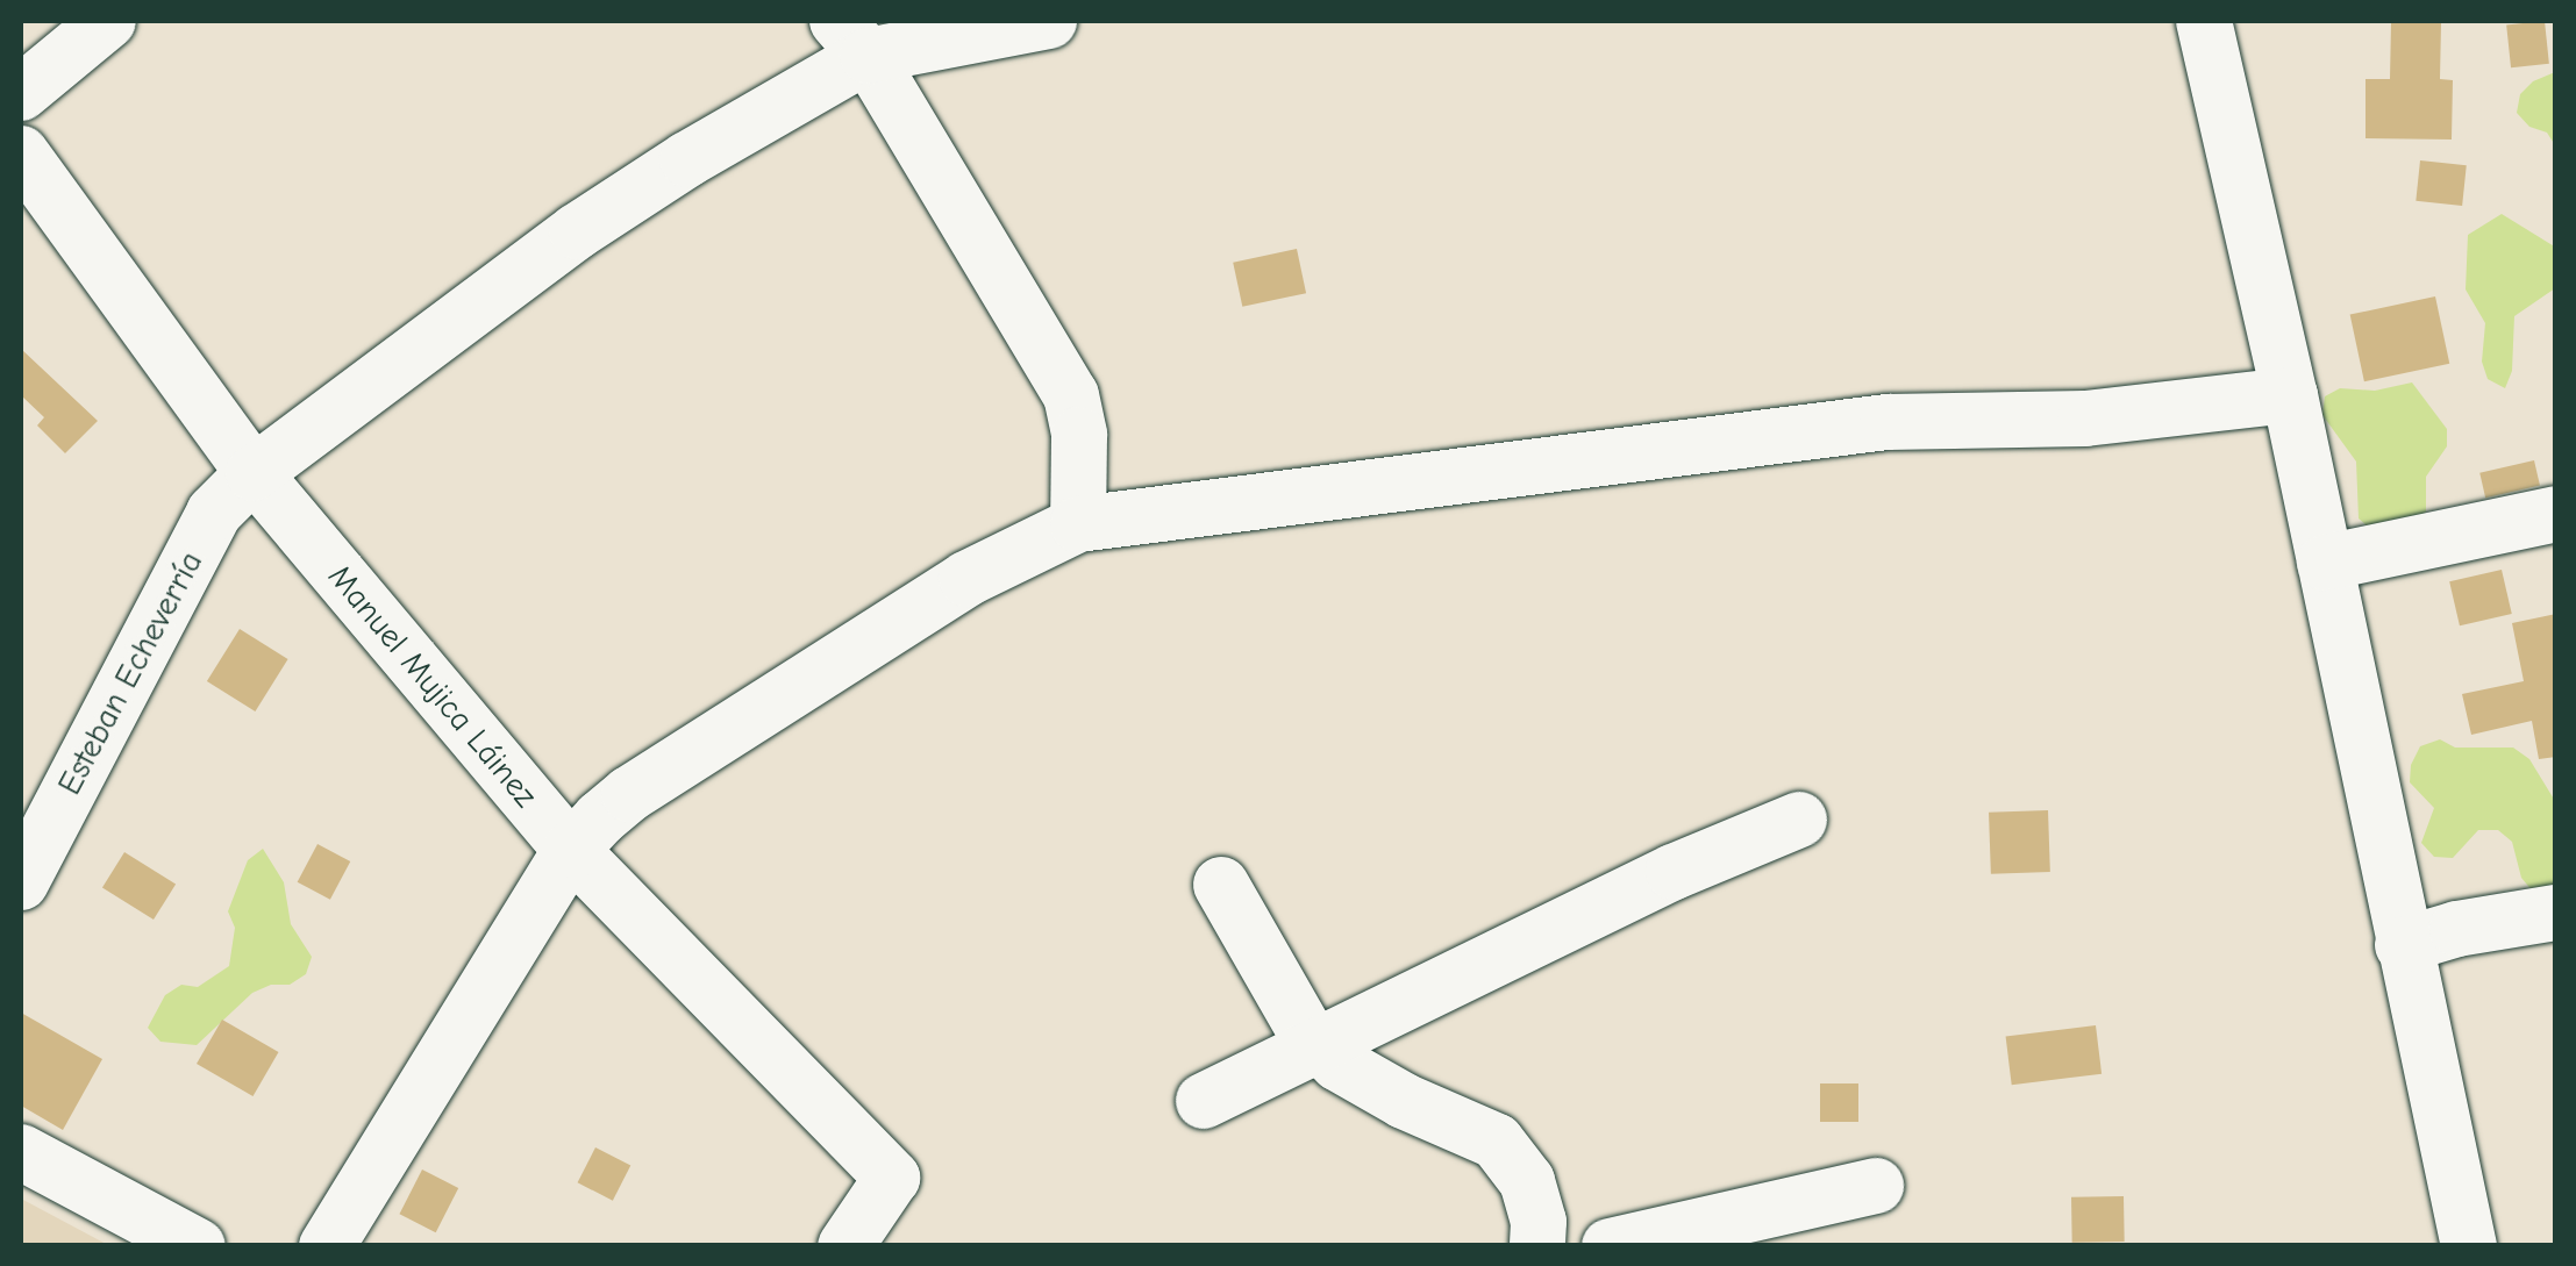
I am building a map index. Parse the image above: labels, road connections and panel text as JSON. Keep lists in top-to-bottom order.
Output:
{
  "streets": {
    "street": ["Esteban Echeverría", "Manuel Mujica Láinez"]
  },
  "crossings": [
    ["Esteban Echeverría", "Manuel Mujica Láinez"]
  ]
}
